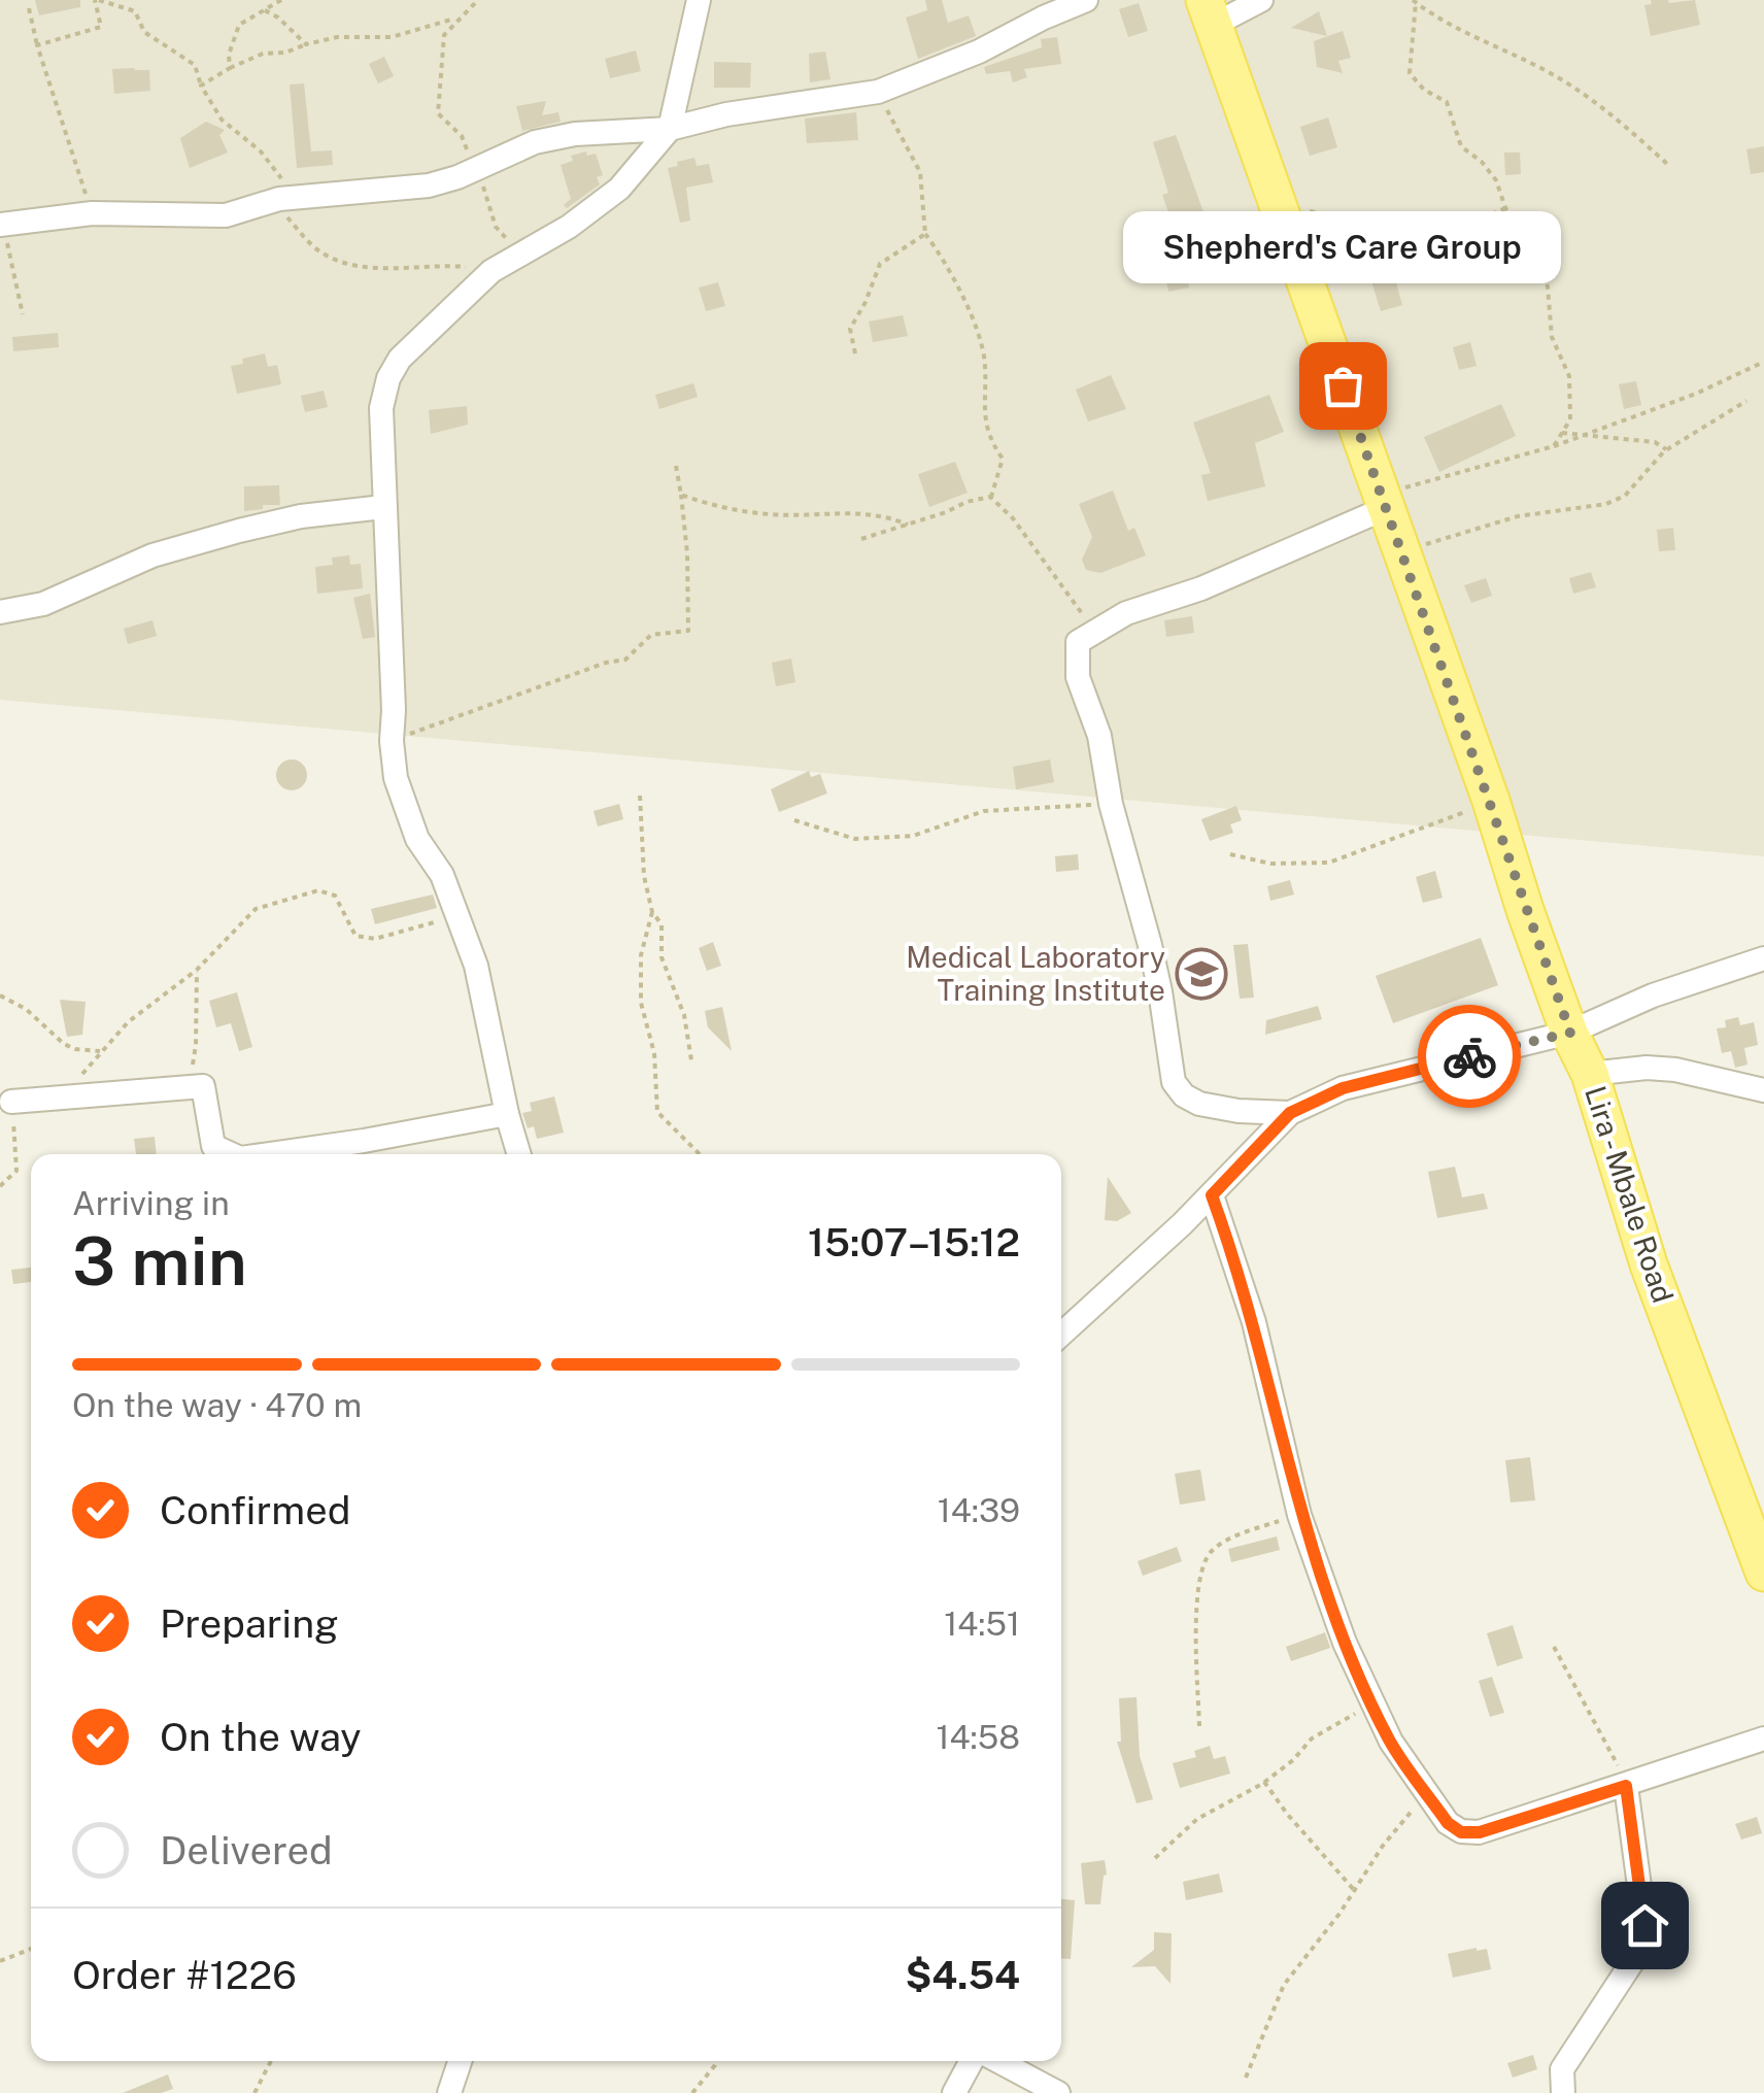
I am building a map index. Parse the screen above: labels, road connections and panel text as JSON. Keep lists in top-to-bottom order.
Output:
{
  "streets": {
    "main road": ["Lira - Mbale Road"]
  },
  "places": {
    "other": ["Shepherd's Care Group"],
    "school or university": ["Medical Laboratory Training Institute"]
  },
  "page": {
    "bubble": "Shepherd's Care Group",
    "heading": ["3 min", "Arriving in", "15:07–15:12"],
    "panel": ["Order #1226", "$4.54"],
    "bar": "On the way · 470 m",
    "list": [
      ["Confirmed", "14:39"],
      ["Preparing", "14:51"],
      ["On the way", "14:58"],
      "Delivered"
    ]
  }
}
